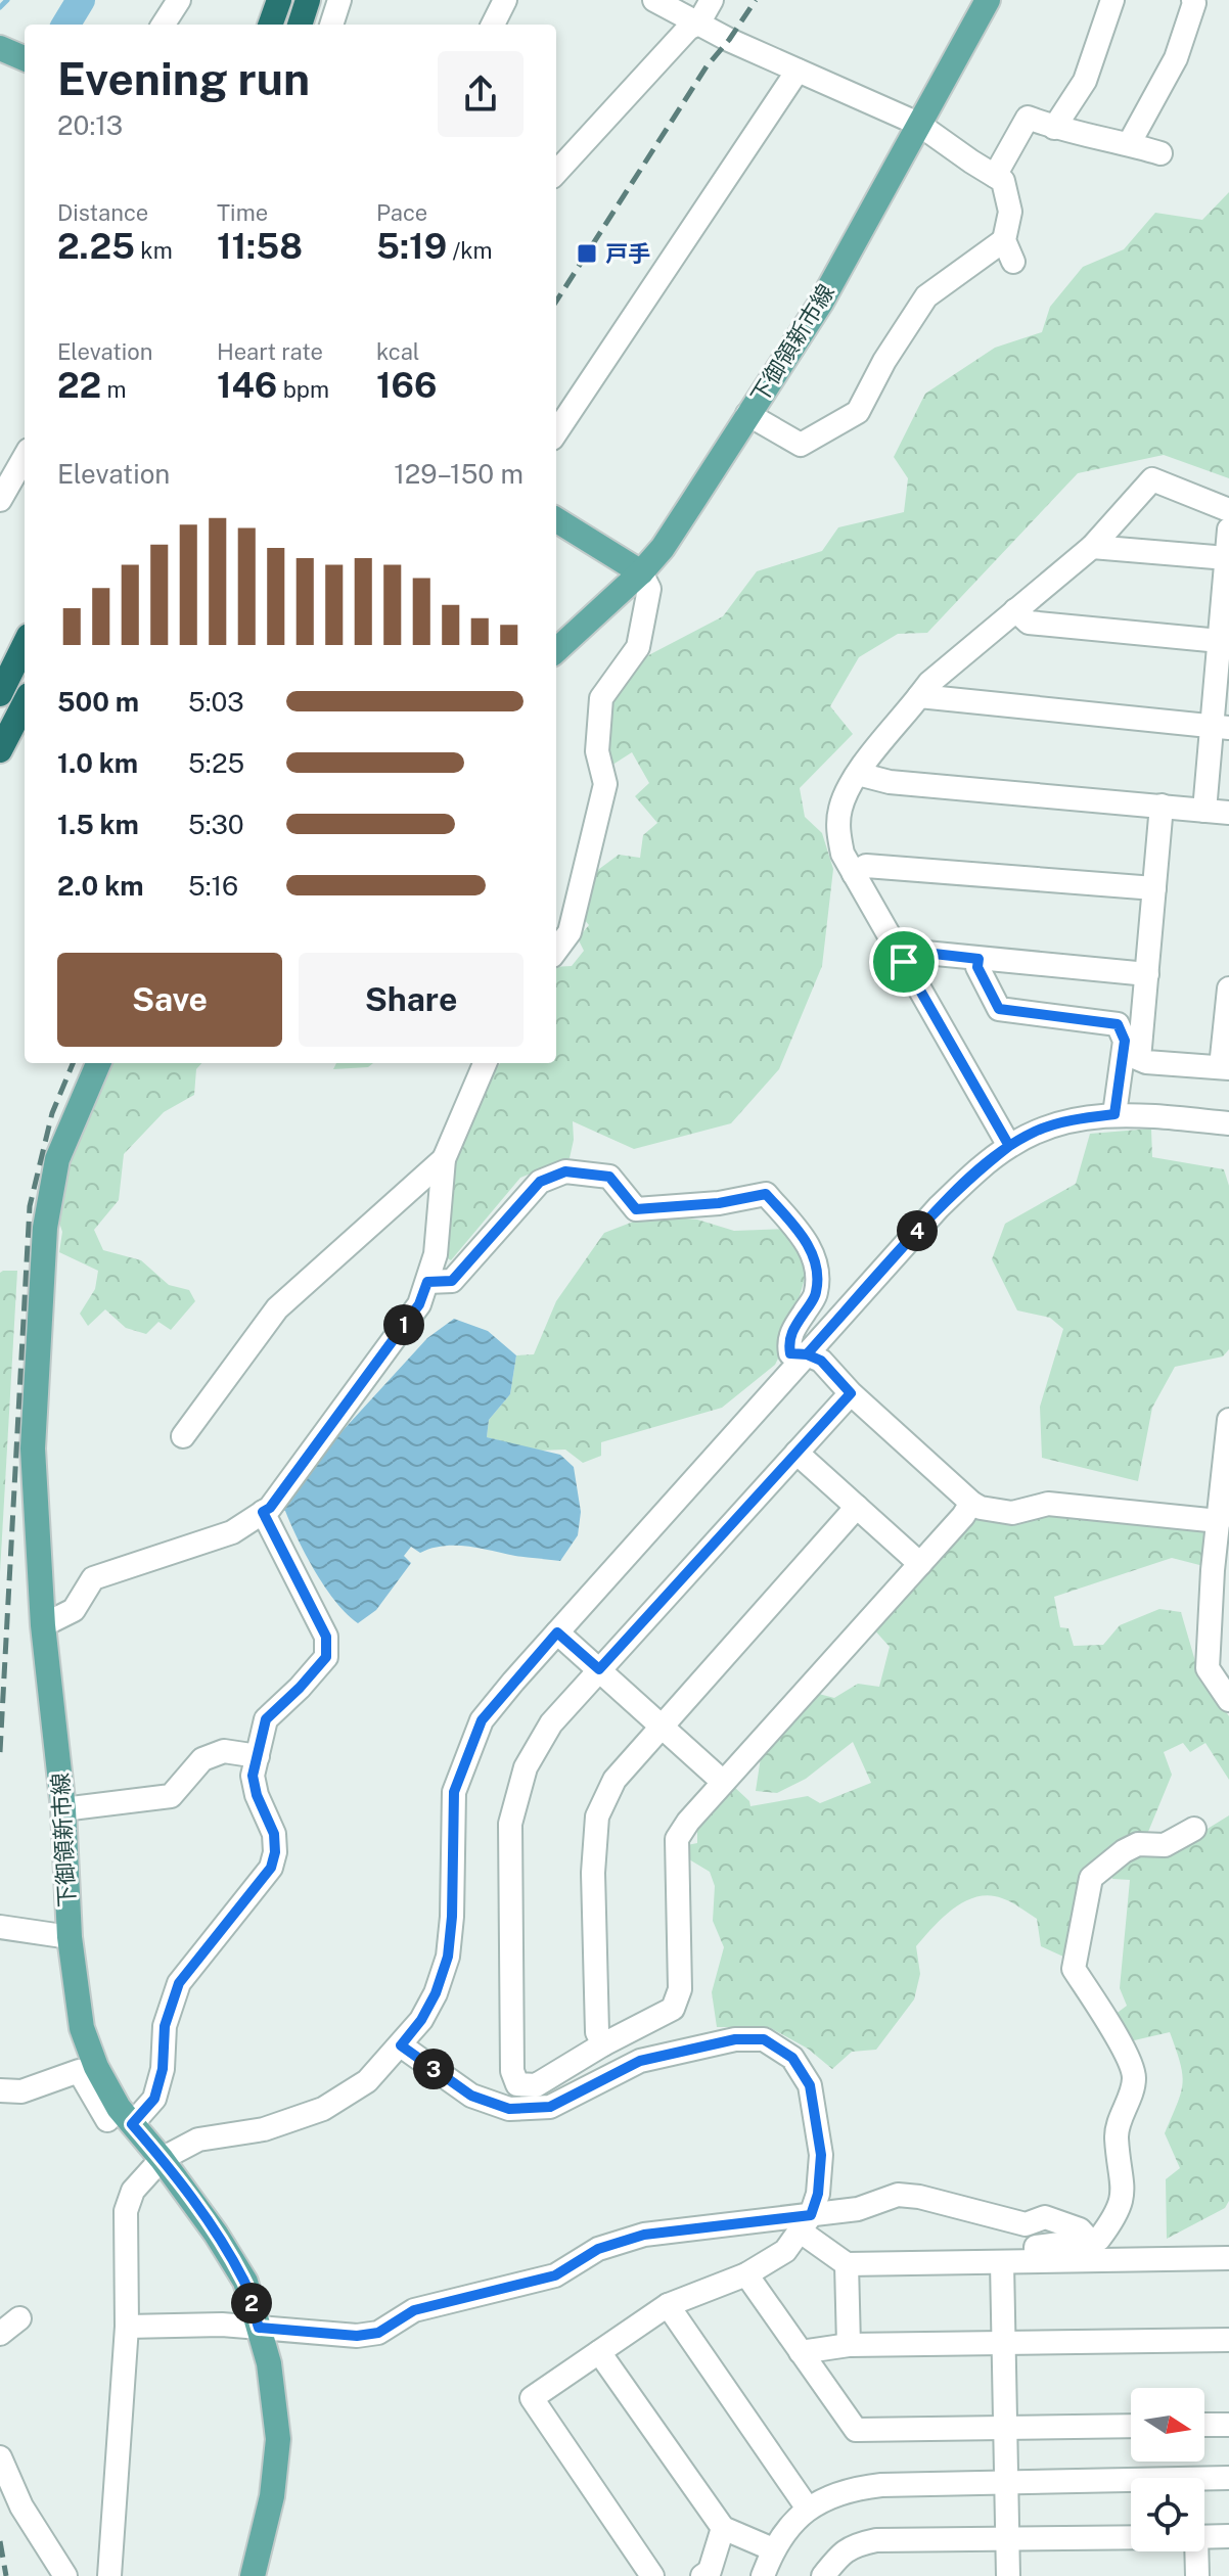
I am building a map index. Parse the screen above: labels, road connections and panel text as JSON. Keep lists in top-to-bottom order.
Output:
{
  "streets": {
    "main road": ["下御領新市線"]
  },
  "places": {
    "transit": ["戸手"]
  },
  "north": "right",
  "page": {
    "heading": ["Evening run", "20:13"],
    "stats": [
      ["Distance", "2.25 km"],
      ["Time", "11:58"],
      ["Pace", "5:19 /km"],
      ["Elevation", "22 m"],
      ["Heart rate", "146 bpm"],
      ["kcal", "166"]
    ],
    "chart": ["Elevation", "129–150 m"],
    "list": [
      {
        "name": "500 m",
        "note": "5:03"
      },
      {
        "name": "1.0 km",
        "note": "5:25"
      },
      {
        "name": "1.5 km",
        "note": "5:30"
      },
      {
        "name": "2.0 km",
        "note": "5:16"
      }
    ],
    "buttons": ["Save", "Share"],
    "pins": [
      "4",
      "1",
      "3",
      "2"
    ]
  }
}
